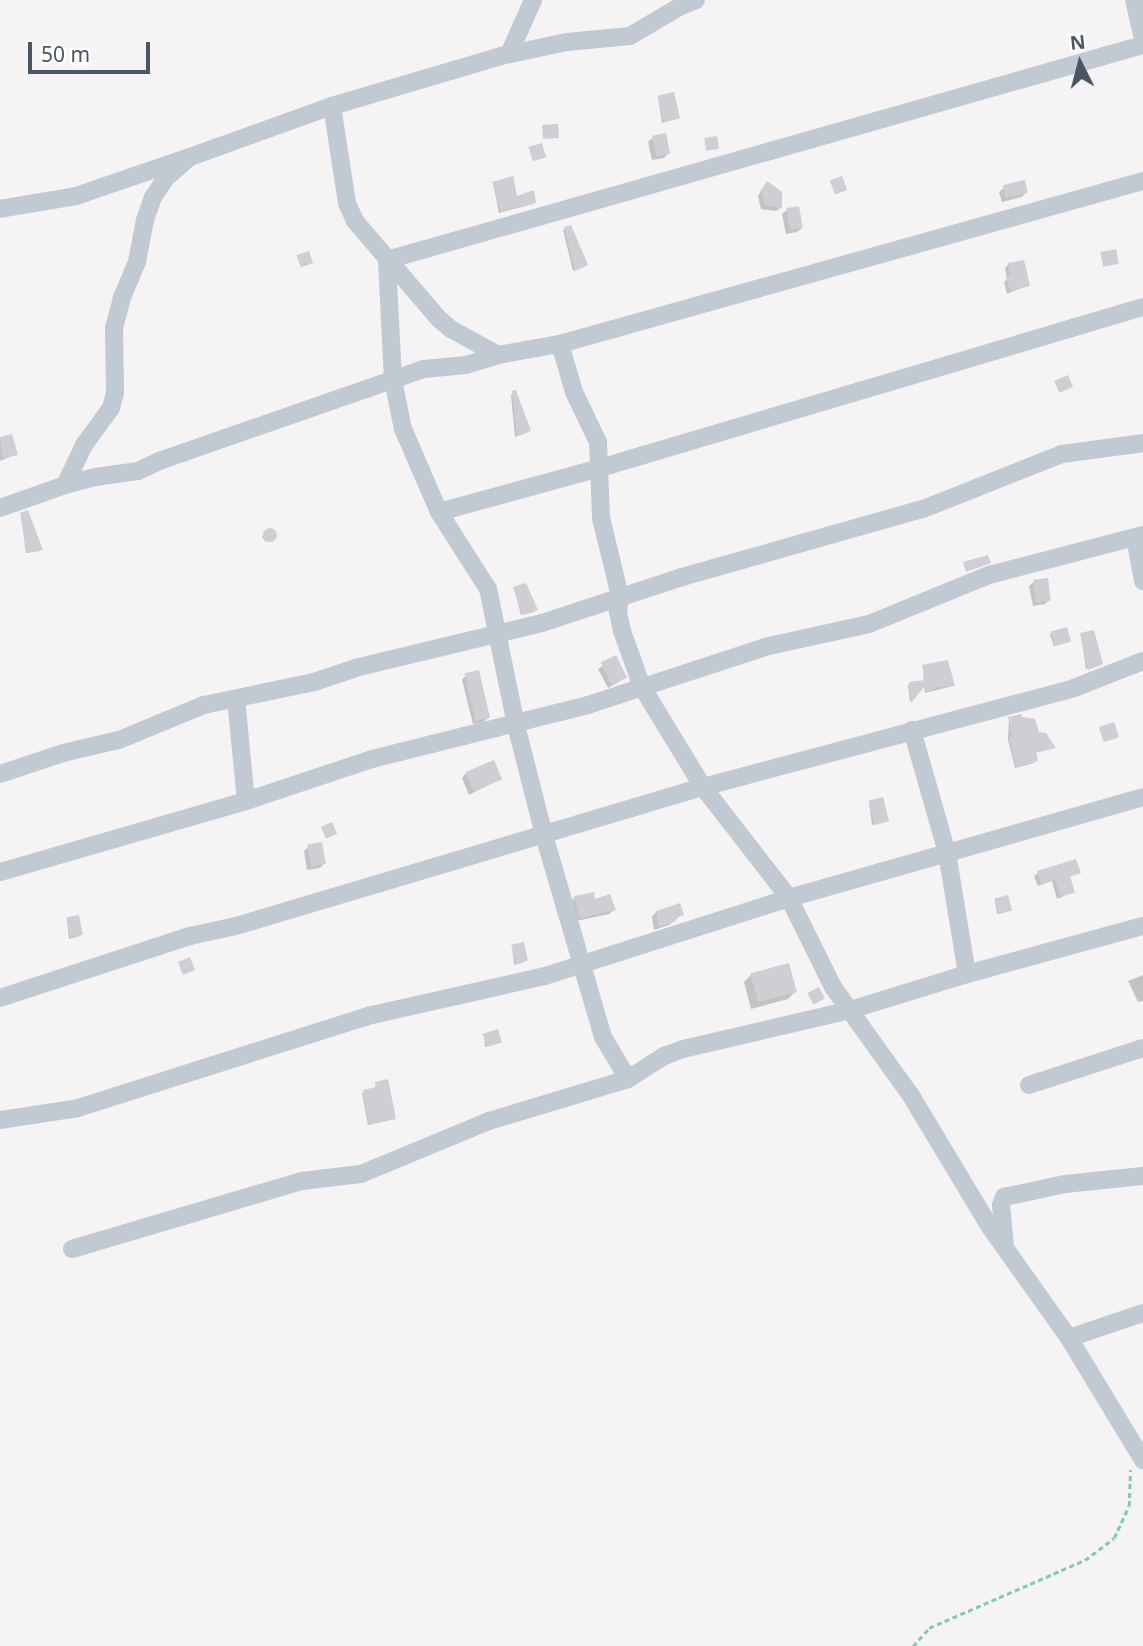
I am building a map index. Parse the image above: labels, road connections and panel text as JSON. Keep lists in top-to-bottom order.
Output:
{
  "scale_bar": "50 m",
  "north": "top"
}
